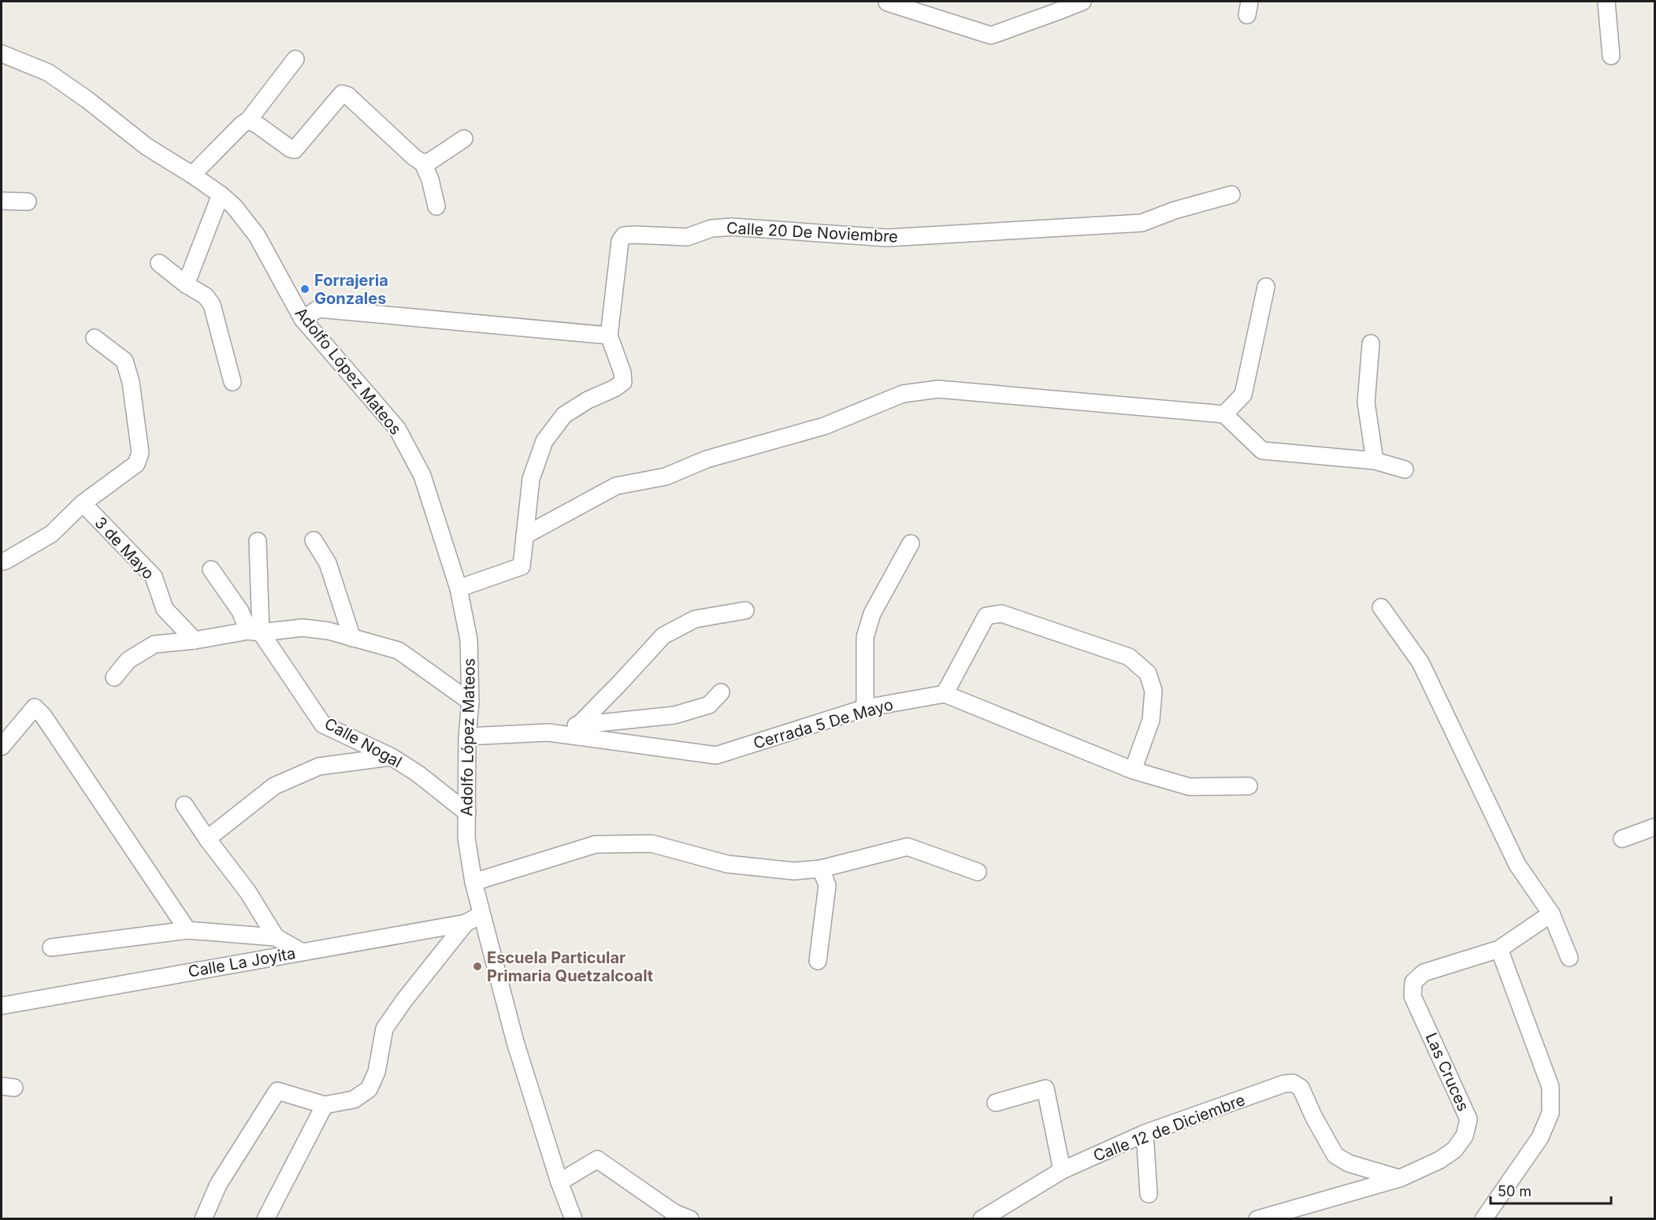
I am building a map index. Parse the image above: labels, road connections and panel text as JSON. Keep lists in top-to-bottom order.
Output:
{
  "streets": {
    "street": [
      "Calle 20 De Noviembre",
      "Adolfo López Mateos",
      "3 de Mayo",
      "Cerrada 5 De Mayo",
      "Calle Nogal",
      "Calle La Joyita",
      "Las Cruces",
      "Calle 12 de Diciembre"
    ]
  },
  "crossings": [
    ["Calle 20 De Noviembre", "Adolfo López Mateos"],
    ["Adolfo López Mateos", "Cerrada 5 De Mayo"],
    ["Adolfo López Mateos", "Calle Nogal"],
    ["Adolfo López Mateos", "Calle La Joyita"],
    ["Las Cruces", "Calle 12 de Diciembre"]
  ],
  "places": ["Forrajeria Gonzales", "Escuela Particular Primaria Quetzalcoalt"],
  "scale_bar": "50 m"
}
